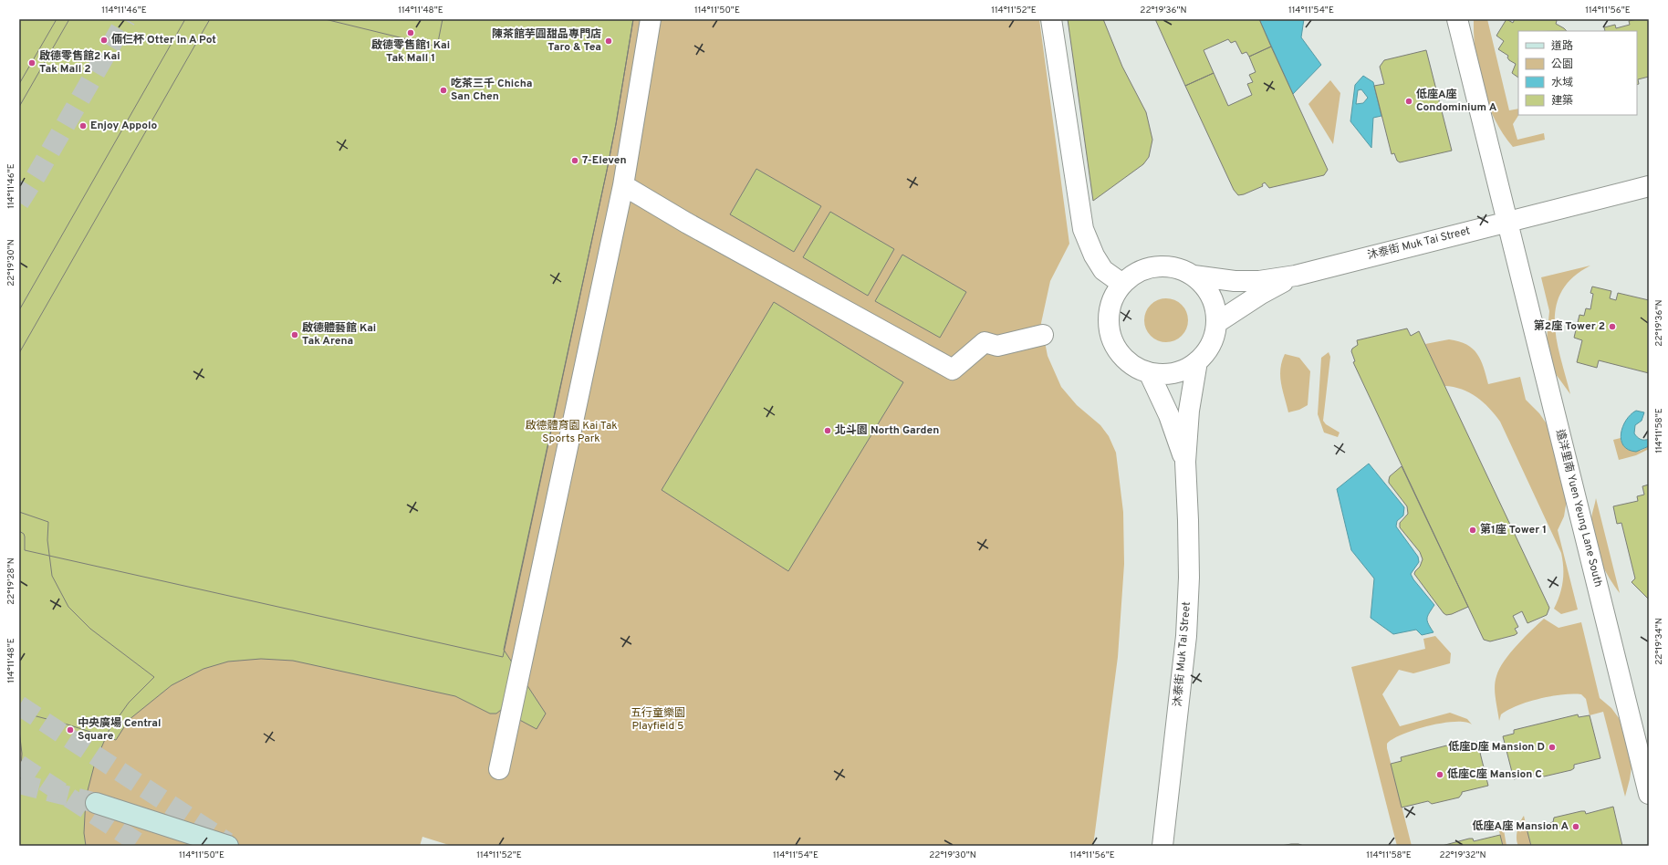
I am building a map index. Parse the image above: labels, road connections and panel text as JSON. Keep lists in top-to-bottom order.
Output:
{
  "streets": {
    "street": ["沐泰街 Muk Tai Street", "遠洋里南 Yuen Yeung Lane South"]
  },
  "crossings": [
    ["沐泰街 Muk Tai Street", "遠洋里南 Yuen Yeung Lane South"]
  ],
  "parks": ["啟德體育園 Kai Tak Sports Park", "五行童樂園 Playfield 5"],
  "places": [
    "啟德零售館1 Kai Tak Mall 1",
    "倆仨杯 Otter In A Pot",
    "陳茶館芋圓甜品專門店 Taro & Tea",
    "啟德零售館2 Kai Tak Mall 2",
    "吃茶三千 Chicha San Chen",
    "低座A座 Condominium A",
    "Enjoy Appolo",
    "7-Eleven",
    "第2座 Tower 2",
    "啟德體藝館 Kai Tak Arena",
    "北斗園 North Garden",
    "第1座 Tower 1",
    "中央廣場 Central Square",
    "低座D座 Mansion D",
    "低座C座 Mansion C",
    "低座A座 Mansion A"
  ],
  "legend": [
    "道路",
    "公園",
    "水域",
    "建築"
  ],
  "coordinates": [
    "114°11'46\"E",
    "114°11'48\"E",
    "114°11'50\"E",
    "114°11'52\"E",
    "22°19'36\"N",
    "114°11'54\"E",
    "114°11'56\"E",
    "22°19'30\"N",
    "114°11'58\"E",
    "22°19'28\"N",
    "22°19'34\"N",
    "22°19'32\"N"
  ]
}
